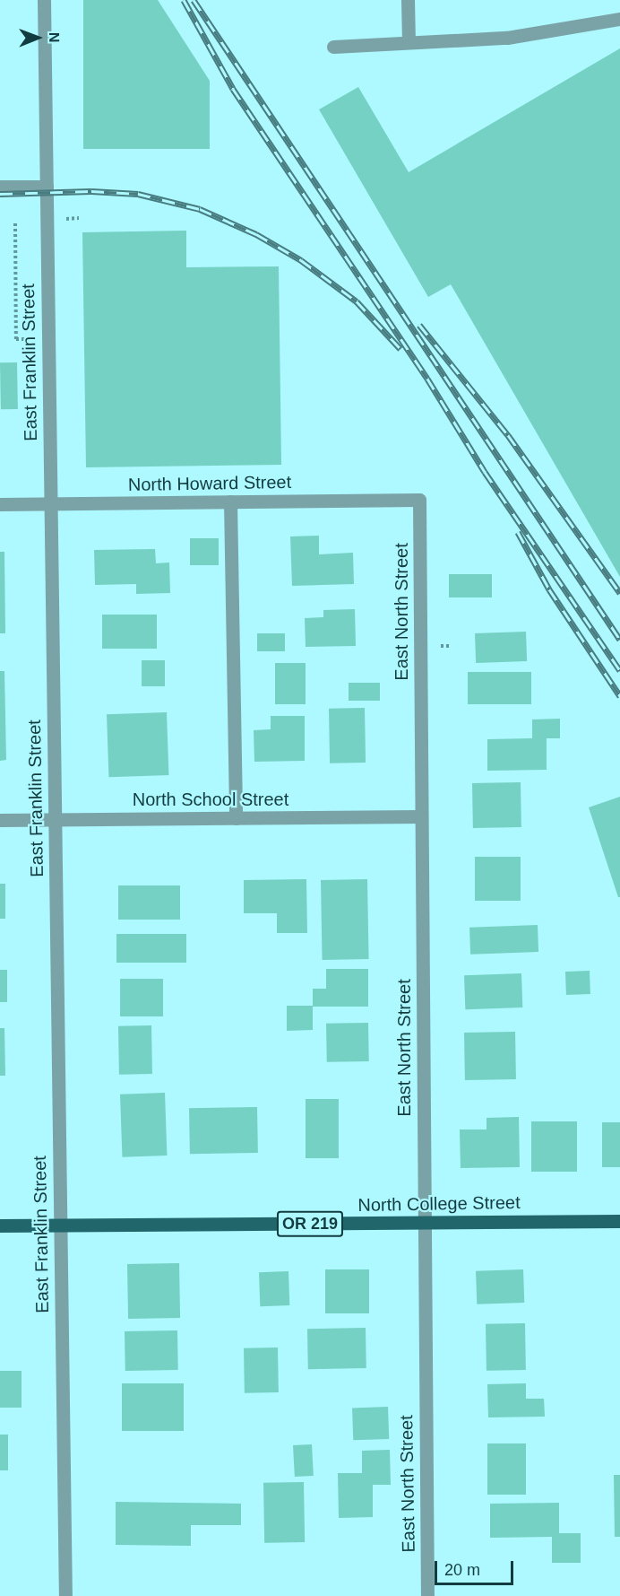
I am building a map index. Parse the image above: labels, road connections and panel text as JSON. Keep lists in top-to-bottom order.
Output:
{
  "streets": {
    "main road": ["North College Street", "OR 219"],
    "street": [
      "East Franklin Street",
      "North Howard Street",
      "East North Street",
      "North School Street"
    ]
  },
  "crossings": [
    ["East Franklin Street", "North Howard Street"],
    ["East Franklin Street", "North School Street"],
    ["East Franklin Street", "North College Street"],
    ["North Howard Street", "East North Street"],
    ["East North Street", "North School Street"],
    ["East North Street", "North College Street"]
  ],
  "scale_bar": "20 m",
  "north": "right"
}
